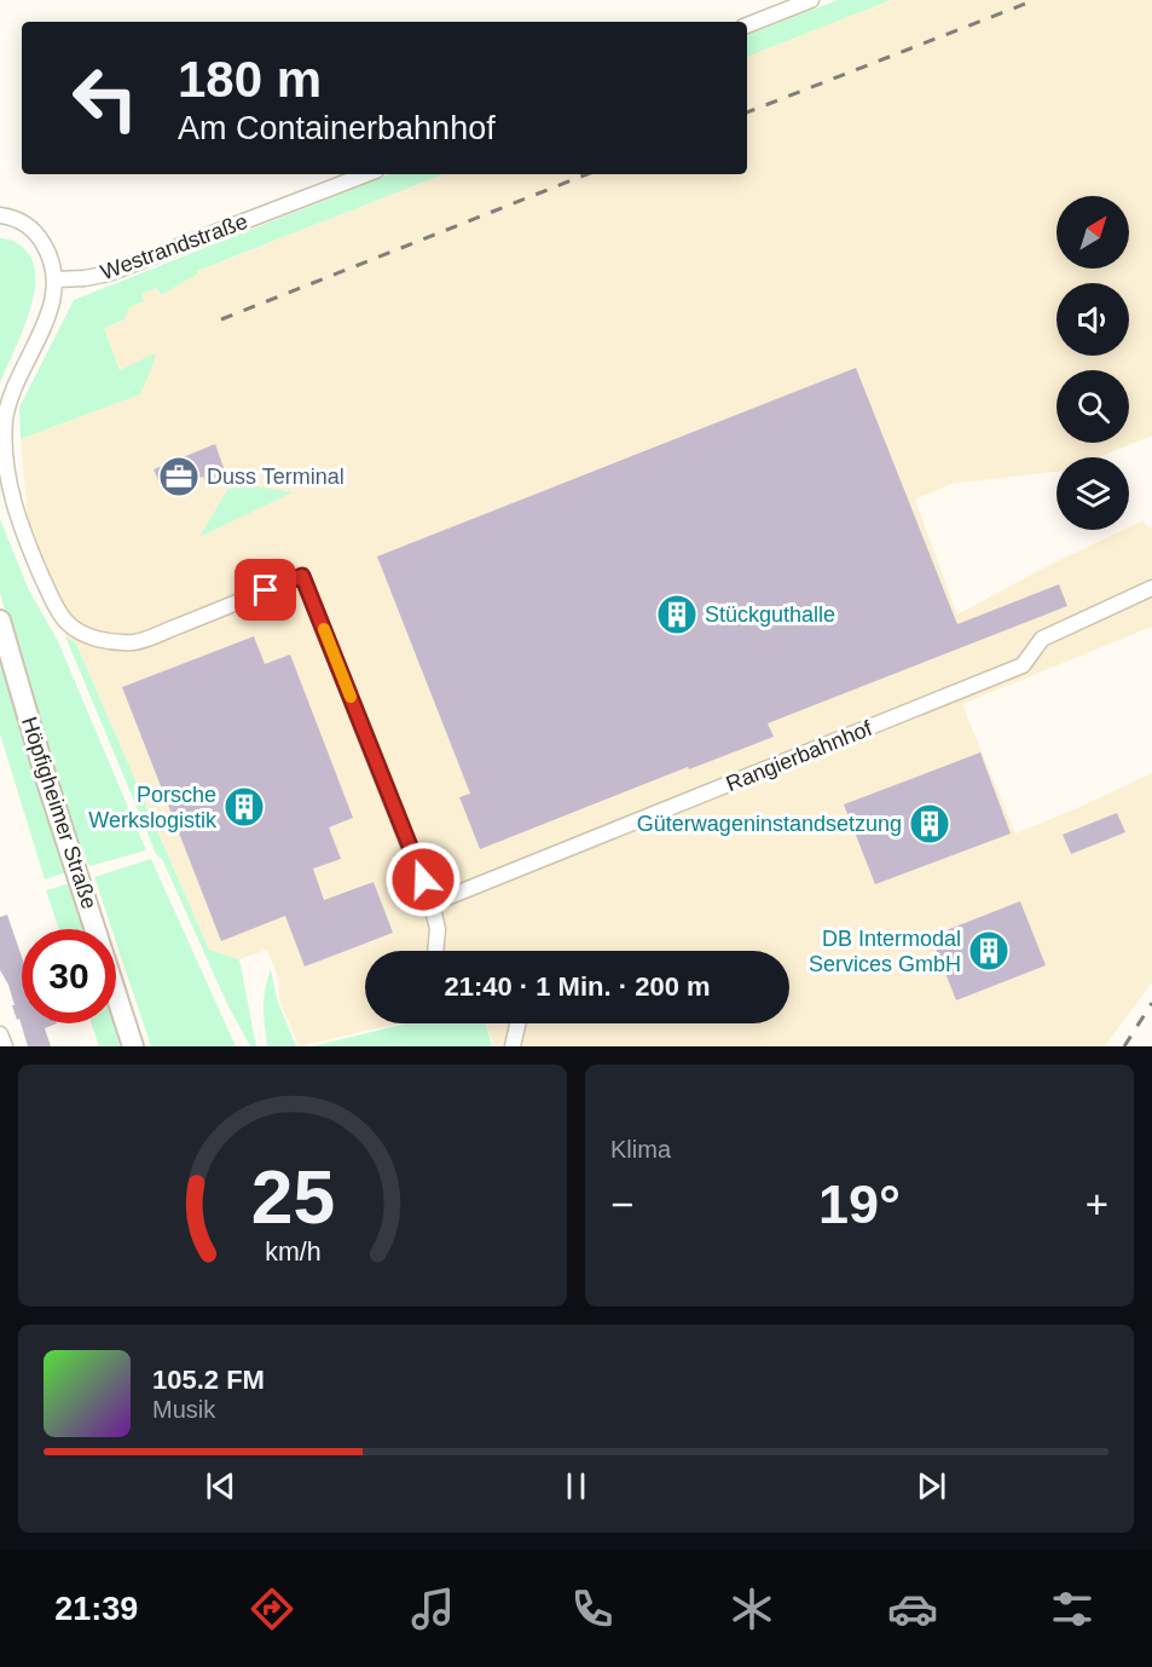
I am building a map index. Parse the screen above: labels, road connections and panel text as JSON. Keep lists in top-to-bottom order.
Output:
{
  "streets": {
    "main road": ["Höpfigheimer Straße"],
    "street": ["Westrandstraße", "Rangierbahnhof"]
  },
  "places": {
    "office": ["Duss Terminal"],
    "building": [
      "Stückguthalle",
      "Porsche Werkslogistik",
      "Güterwageninstandsetzung",
      "DB Intermodal Services GmbH"
    ]
  },
  "north": "top right",
  "page": {
    "turn": ["180 m", "Am Containerbahnhof"],
    "limit": "30",
    "trip": "21:40 · 1 Min. · 200 m",
    "tile": "Klima",
    "heat": ["−", "19°", "+"],
    "song": ["105.2 FM", "Musik"],
    "tabs": "21:39",
    "gauge": ["25", "km/h"]
  }
}
